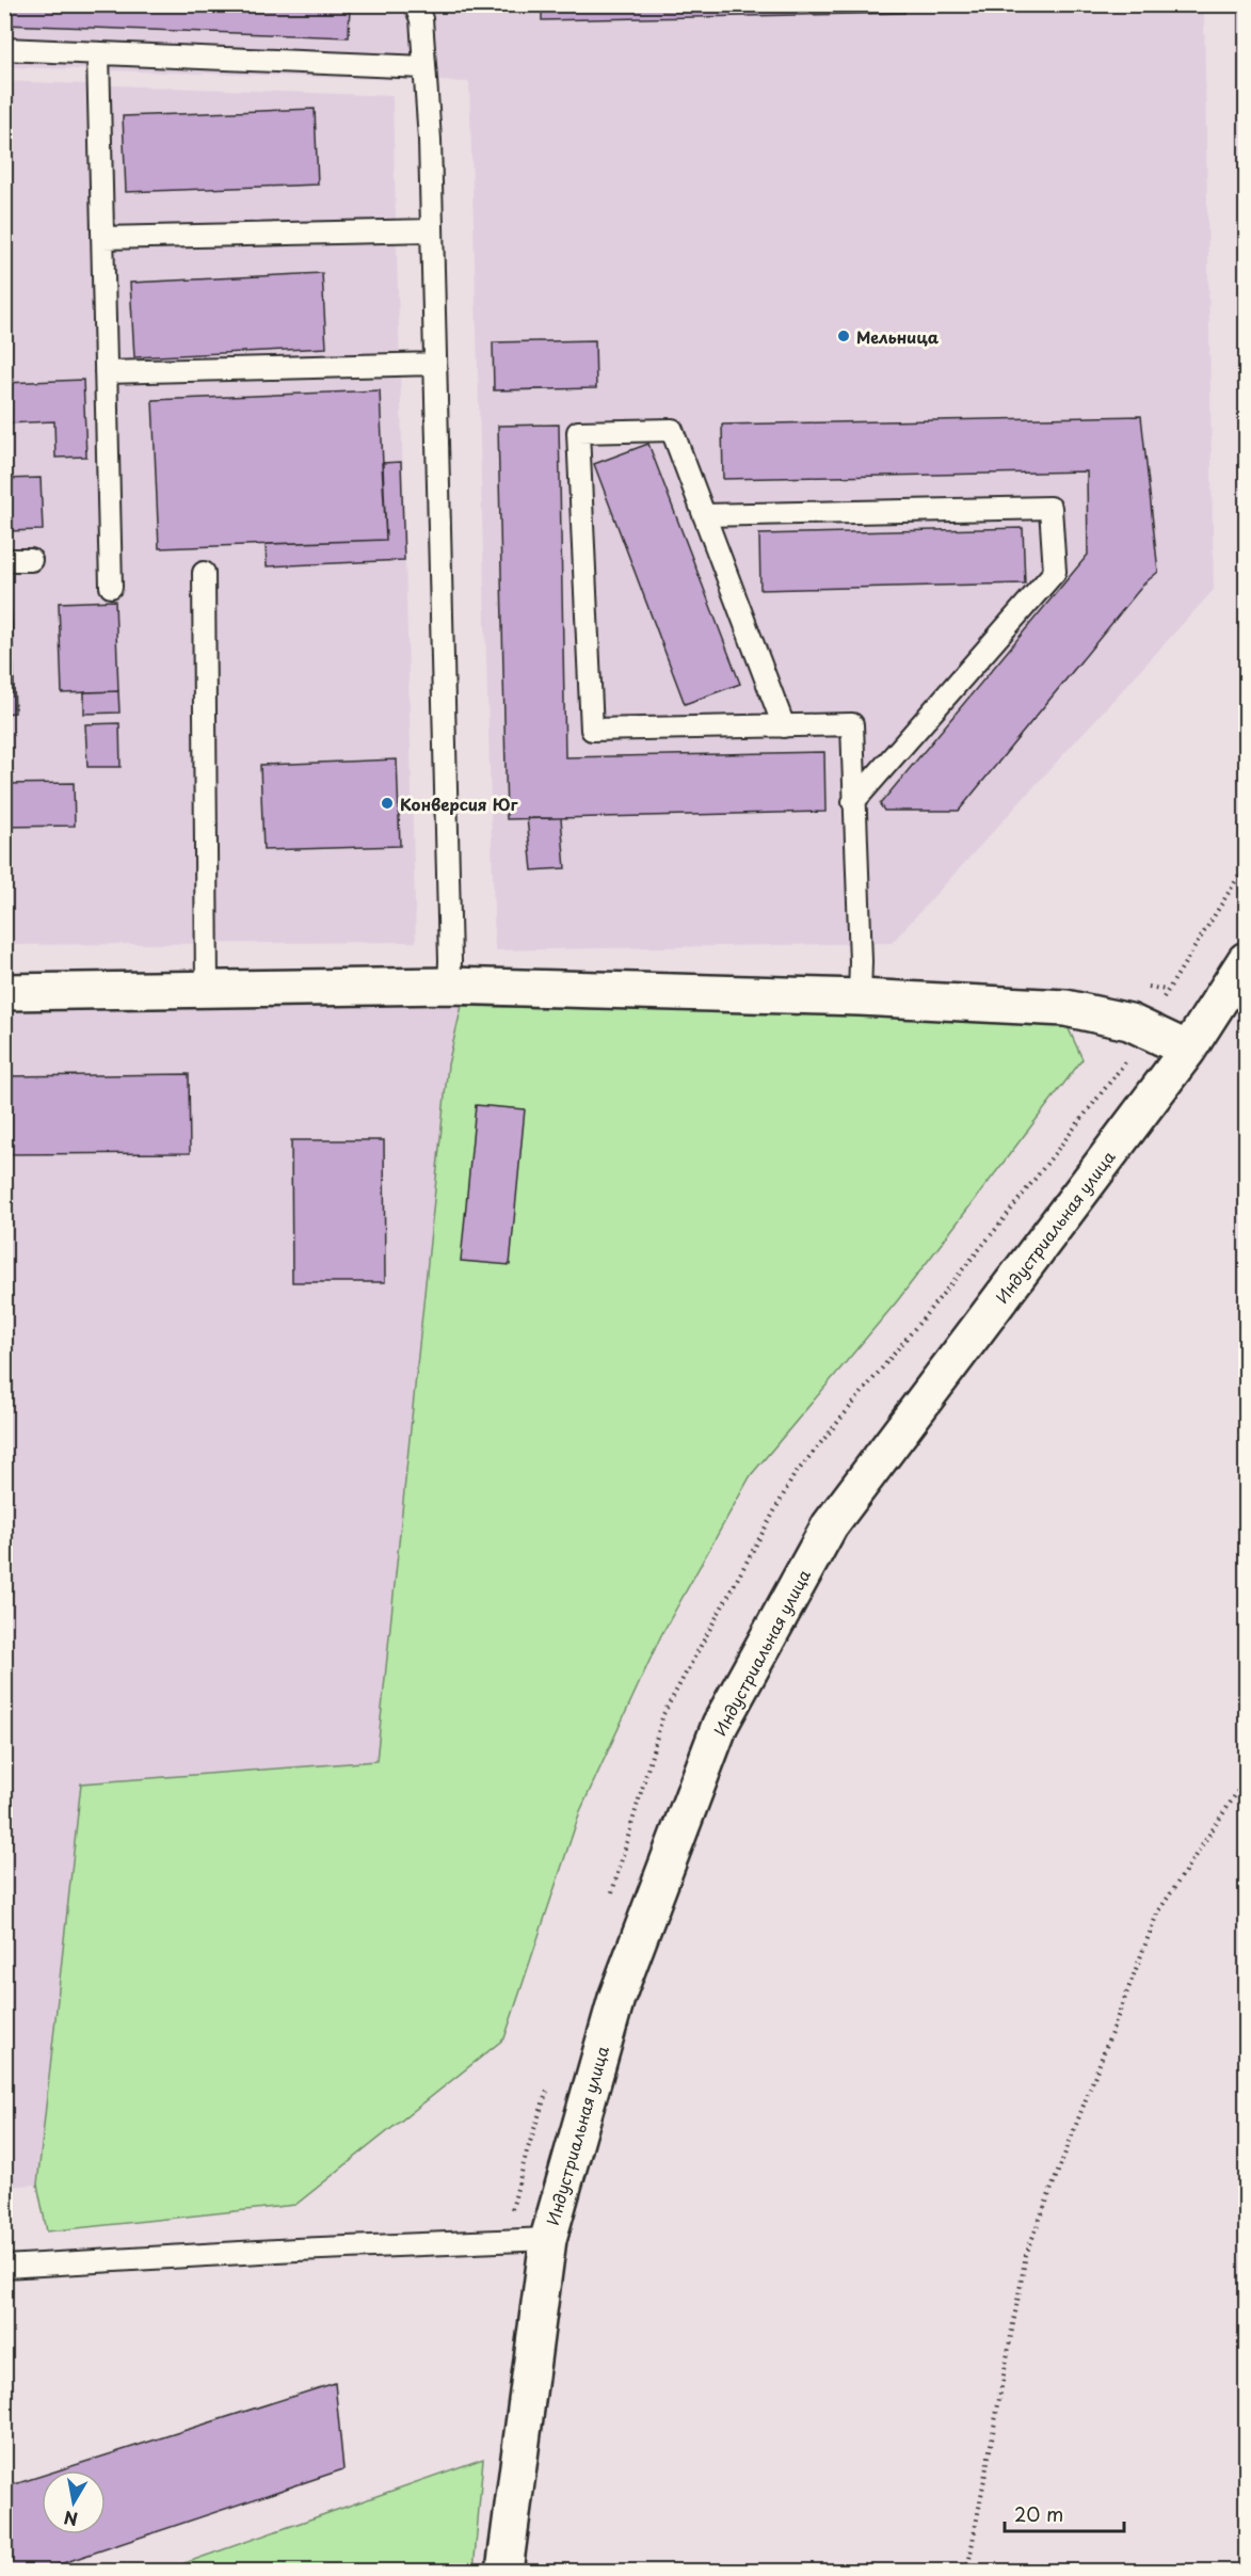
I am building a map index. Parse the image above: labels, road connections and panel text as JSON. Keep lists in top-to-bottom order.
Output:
{
  "streets": {
    "main road": ["Индустриальная улица"]
  },
  "places": ["Мельница", "Конверсия Юг"],
  "scale_bar": "20 m",
  "north": "bottom"
}
